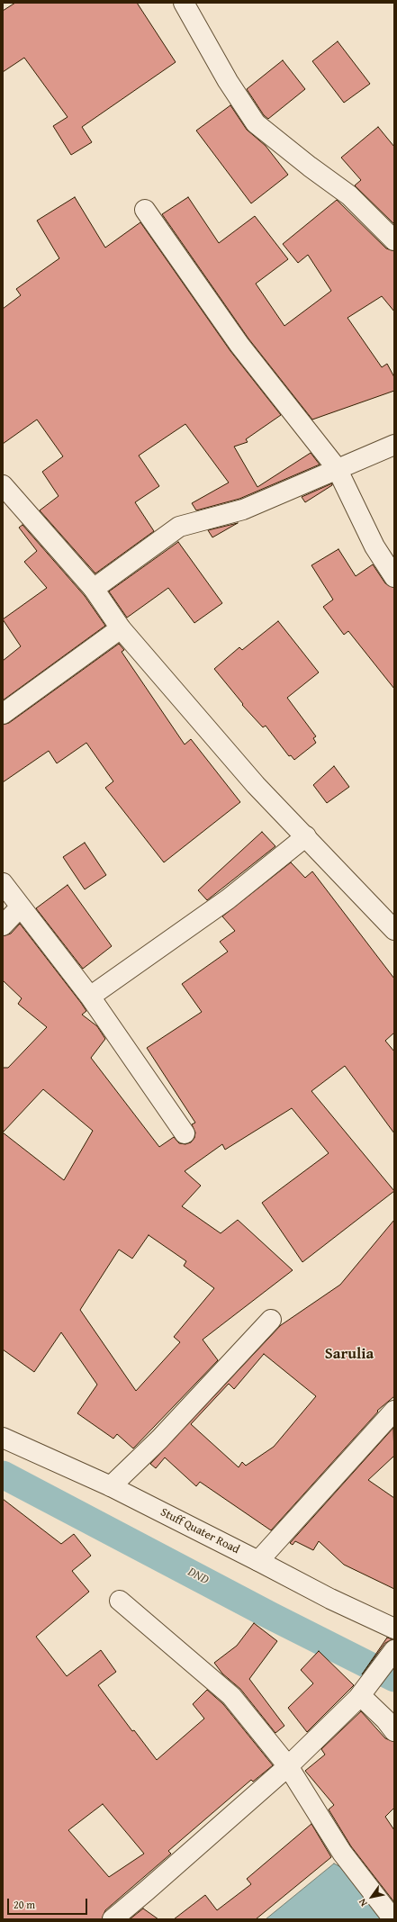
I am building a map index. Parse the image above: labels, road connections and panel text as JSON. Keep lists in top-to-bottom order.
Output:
{
  "streets": {
    "street": ["Stuff Quater Road"]
  },
  "districts": ["Sarulia"],
  "water": ["DND"],
  "scale_bar": "20 m",
  "north": "bottom left"
}
